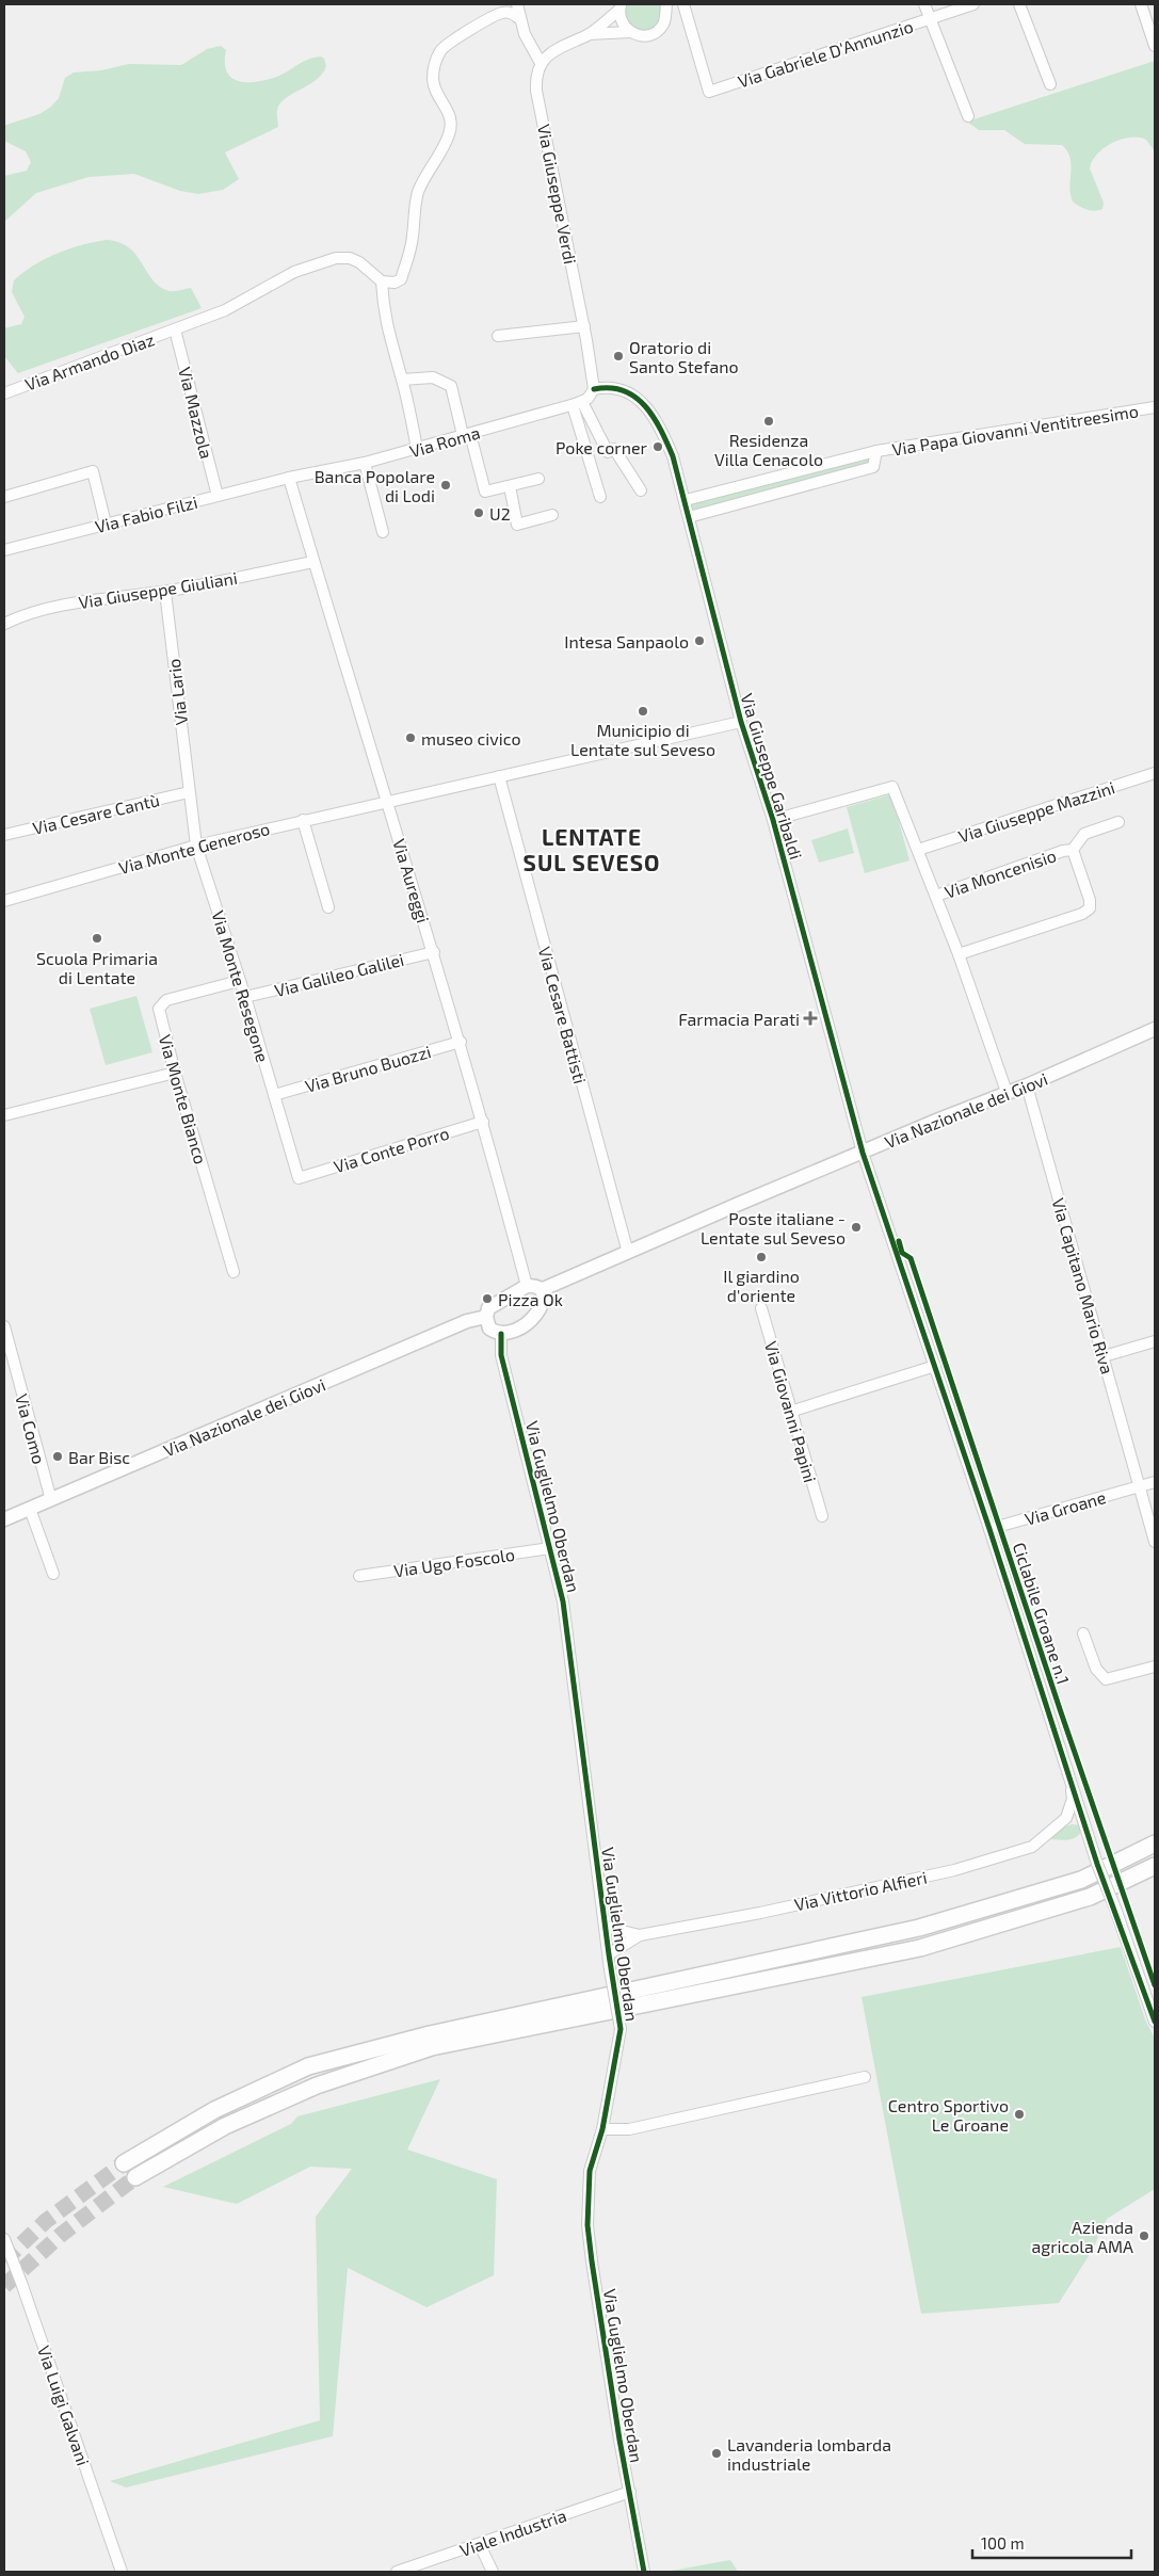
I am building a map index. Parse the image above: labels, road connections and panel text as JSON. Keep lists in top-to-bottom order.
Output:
{
  "streets": {
    "main road": ["Via Nazionale dei Giovi"],
    "street": [
      "Via Gabriele D'Annunzio",
      "Via Giuseppe Verdi",
      "Via Armando Diaz",
      "Via Mazzola",
      "Via Papa Giovanni Ventitreesimo",
      "Via Roma",
      "Via Fabio Filzi",
      "Via Giuseppe Giuliani",
      "Via Lario",
      "Via Giuseppe Garibaldi",
      "Via Giuseppe Mazzini",
      "Via Cesare Cantù",
      "Via Monte Generoso",
      "Via Moncenisio",
      "Via Aureggi",
      "Via Galileo Galilei",
      "Via Monte Resegone",
      "Via Cesare Battisti",
      "Via Bruno Buozzi",
      "Via Monte Bianco",
      "Via Conte Porro",
      "Via Capitano Mario Riva",
      "Via Giovanni Papini",
      "Via Como",
      "Via Guglielmo Oberdan",
      "Via Groane",
      "Via Ugo Foscolo",
      "Via Vittorio Alfieri",
      "Via Luigi Galvani",
      "Viale Industria"
    ],
    "cycle path": ["Ciclabile Groane n.1"]
  },
  "crossings": [
    ["Via Giuseppe Verdi", "Via Giuseppe Garibaldi"],
    ["Via Armando Diaz", "Via Mazzola"],
    ["Via Mazzola", "Via Fabio Filzi"],
    ["Via Papa Giovanni Ventitreesimo", "Via Giuseppe Garibaldi"],
    ["Via Roma", "Via Fabio Filzi"],
    ["Via Roma", "Via Aureggi"],
    ["Via Fabio Filzi", "Via Aureggi"],
    ["Via Giuseppe Giuliani", "Via Lario"],
    ["Via Giuseppe Giuliani", "Via Aureggi"],
    ["Via Lario", "Via Cesare Cantù"],
    ["Via Lario", "Via Monte Resegone"],
    ["Via Giuseppe Garibaldi", "Via Monte Generoso"],
    ["Via Giuseppe Garibaldi", "Via Nazionale dei Giovi"],
    ["Via Giuseppe Garibaldi", "Via Groane"],
    ["Via Giuseppe Garibaldi", "Via Vittorio Alfieri"],
    ["Via Cesare Cantù", "Via Monte Resegone"],
    ["Via Monte Generoso", "Via Aureggi"],
    ["Via Monte Generoso", "Via Monte Resegone"],
    ["Via Monte Generoso", "Via Cesare Battisti"],
    ["Via Aureggi", "Via Galileo Galilei"],
    ["Via Aureggi", "Via Bruno Buozzi"],
    ["Via Aureggi", "Via Conte Porro"],
    ["Via Galileo Galilei", "Via Monte Resegone"],
    ["Via Monte Resegone", "Via Bruno Buozzi"],
    ["Via Monte Resegone", "Via Monte Bianco"],
    ["Via Monte Resegone", "Via Conte Porro"],
    ["Via Cesare Battisti", "Via Nazionale dei Giovi"],
    ["Via Nazionale dei Giovi", "Via Capitano Mario Riva"],
    ["Via Nazionale dei Giovi", "Via Como"],
    ["Via Capitano Mario Riva", "Via Groane"],
    ["Via Guglielmo Oberdan", "Via Ugo Foscolo"],
    ["Via Guglielmo Oberdan", "Via Vittorio Alfieri"],
    ["Via Guglielmo Oberdan", "Viale Industria"]
  ],
  "districts": ["LENTATE SUL SEVESO"],
  "places": {
    "other": [
      "Oratorio di Santo Stefano",
      "Residenza Villa Cenacolo",
      "Poke corner",
      "Banca Popolare di Lodi",
      "U2",
      "Intesa Sanpaolo",
      "Municipio di Lentate sul Seveso",
      "museo civico",
      "Scuola Primaria di Lentate",
      "Poste italiane - Lentate sul Seveso",
      "Il giardino d'oriente",
      "Pizza Ok",
      "Bar Bisc",
      "Centro Sportivo Le Groane",
      "Azienda agricola AMA",
      "Lavanderia lombarda industriale"
    ],
    "health": ["Farmacia Parati"]
  },
  "scale_bar": "100 m"
}
